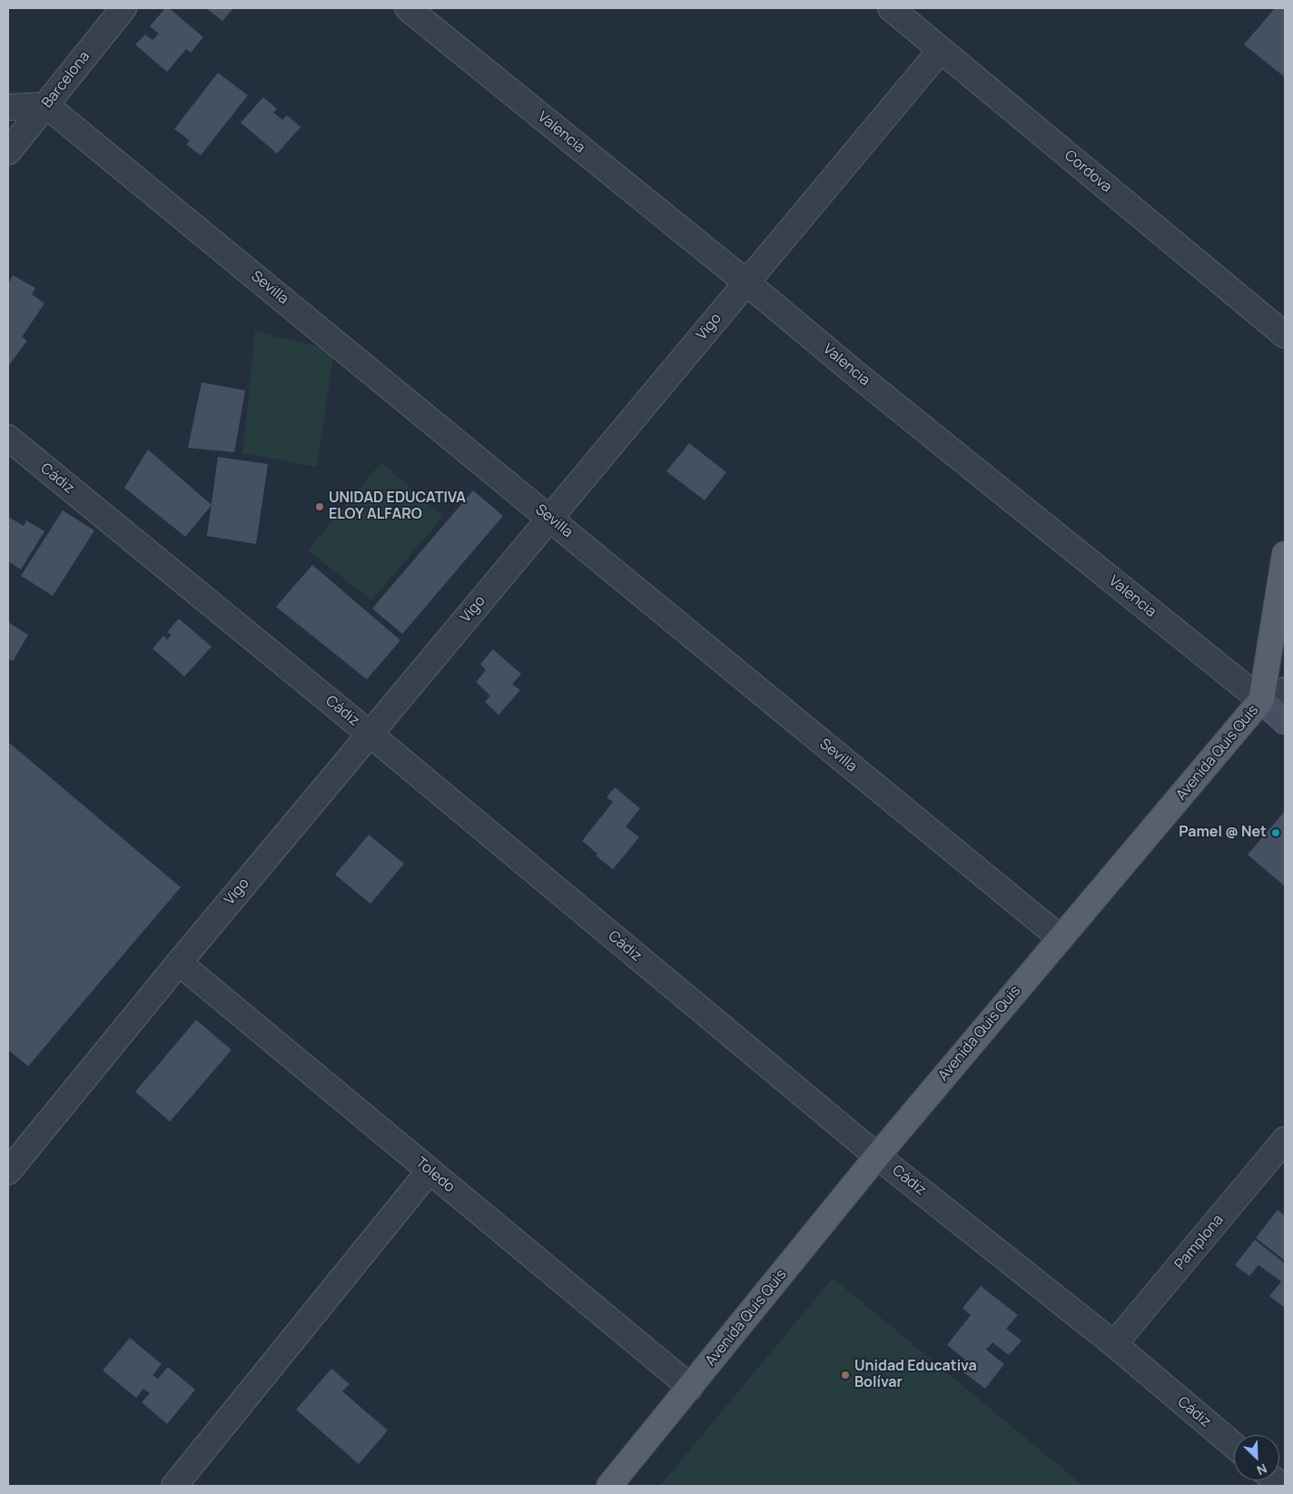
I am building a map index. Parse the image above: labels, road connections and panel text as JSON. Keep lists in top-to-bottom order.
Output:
{
  "streets": {
    "main road": ["Avenida Quis Quis"],
    "street": [
      "Barcelona",
      "Valencia",
      "Cordova",
      "Sevilla",
      "Vigo",
      "Cádiz",
      "Toledo",
      "Pamplona"
    ]
  },
  "crossings": [
    ["Barcelona", "Sevilla"],
    ["Valencia", "Vigo"],
    ["Valencia", "Avenida Quis Quis"],
    ["Cordova", "Vigo"],
    ["Sevilla", "Vigo"],
    ["Sevilla", "Avenida Quis Quis"],
    ["Vigo", "Cádiz"],
    ["Vigo", "Toledo"],
    ["Cádiz", "Avenida Quis Quis"],
    ["Cádiz", "Pamplona"],
    ["Avenida Quis Quis", "Toledo"]
  ],
  "places": ["UNIDAD EDUCATIVA ELOY ALFARO", "Pamel @ Net", "Unidad Educativa Bolívar"],
  "north": "bottom right"
}
